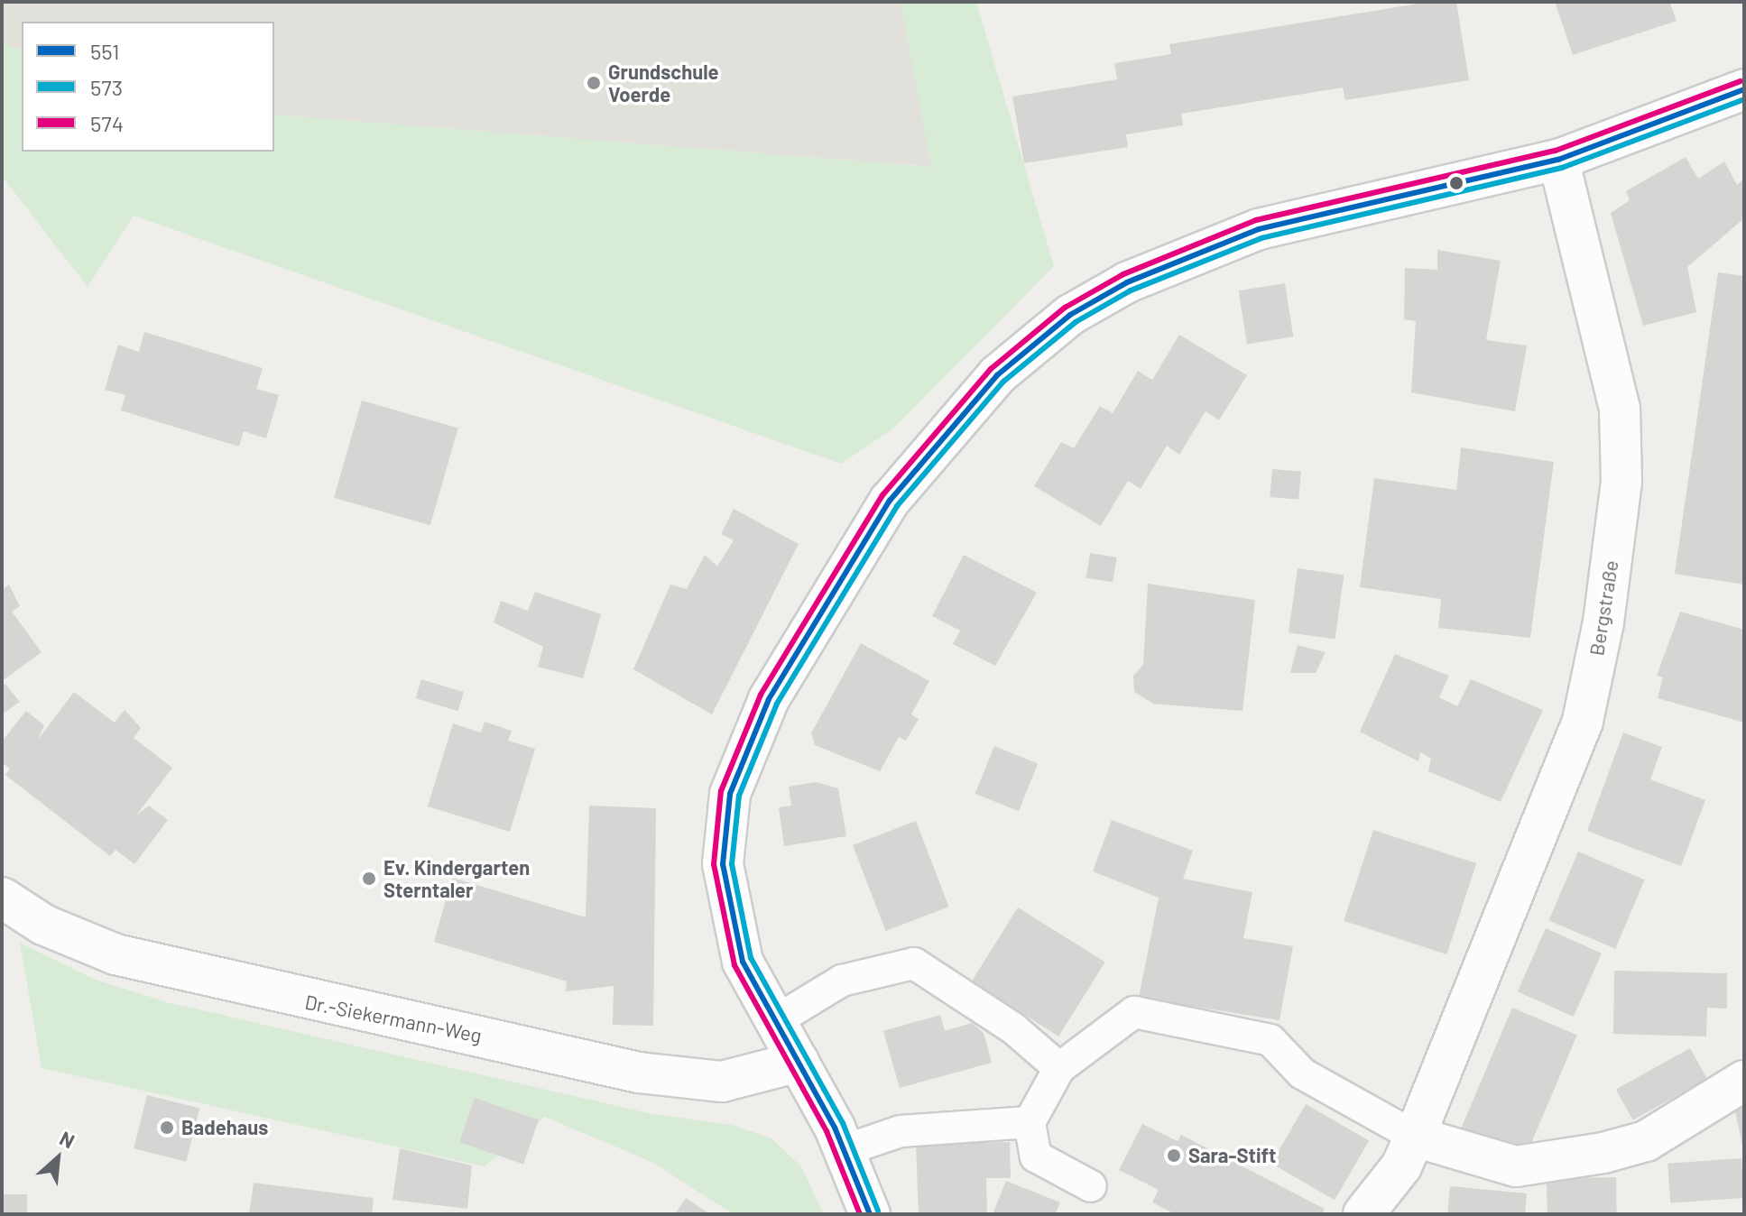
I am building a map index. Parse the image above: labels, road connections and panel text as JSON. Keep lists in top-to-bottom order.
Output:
{
  "streets": {
    "street": ["Bergstraße", "Dr.-Siekermann-Weg"]
  },
  "places": [
    "Grundschule Voerde",
    "Ev. Kindergarten Sterntaler",
    "Badehaus",
    "Sara-Stift"
  ],
  "lines": ["transit line 574", "transit line 551", "transit line 573"],
  "legend": ["551", "573", "574"],
  "north": "top right"
}
